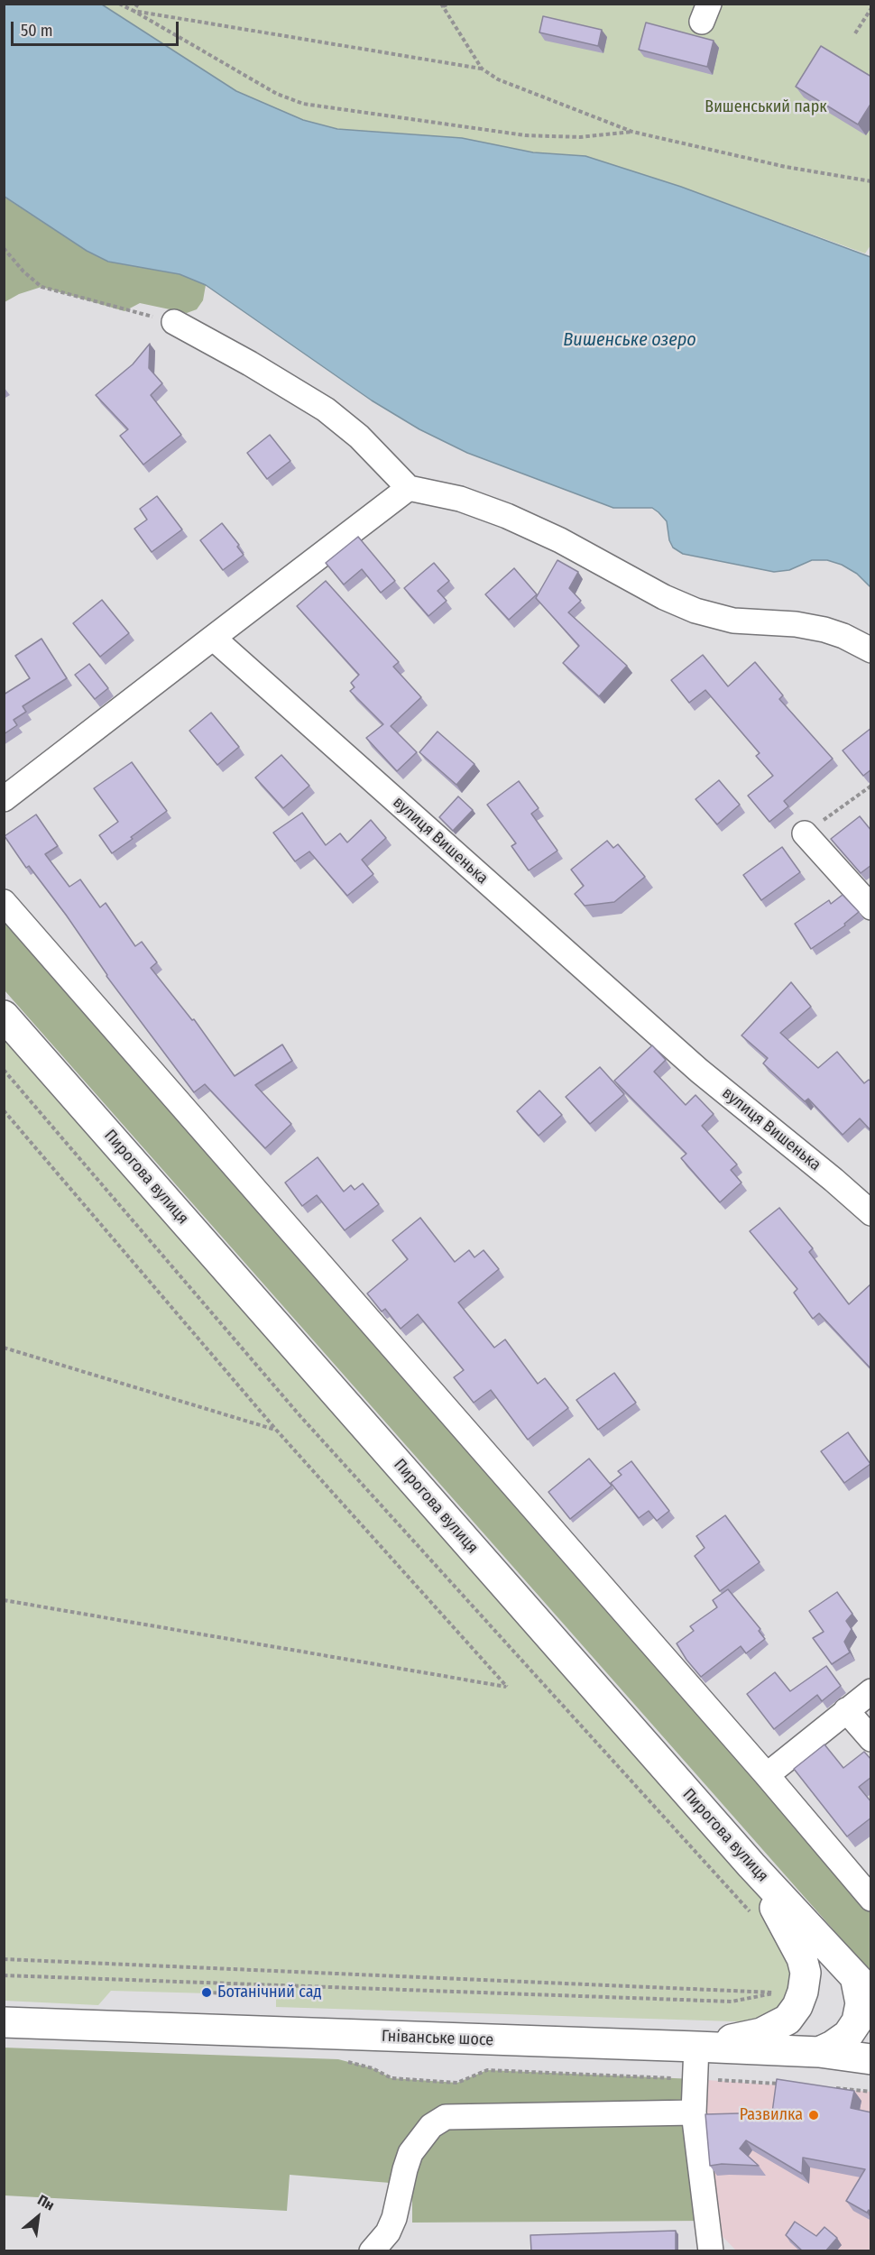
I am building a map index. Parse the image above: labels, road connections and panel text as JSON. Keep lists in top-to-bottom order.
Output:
{
  "streets": {
    "main road": ["Пирогова вулиця", "Гніванське шосе"],
    "street": ["вулиця Вишенька"]
  },
  "water": ["Вишенське озеро"],
  "parks": ["Вишенський парк"],
  "places": ["Ботанічний сад", "Развилка"],
  "scale_bar": "50 m",
  "north": "top right"
}
